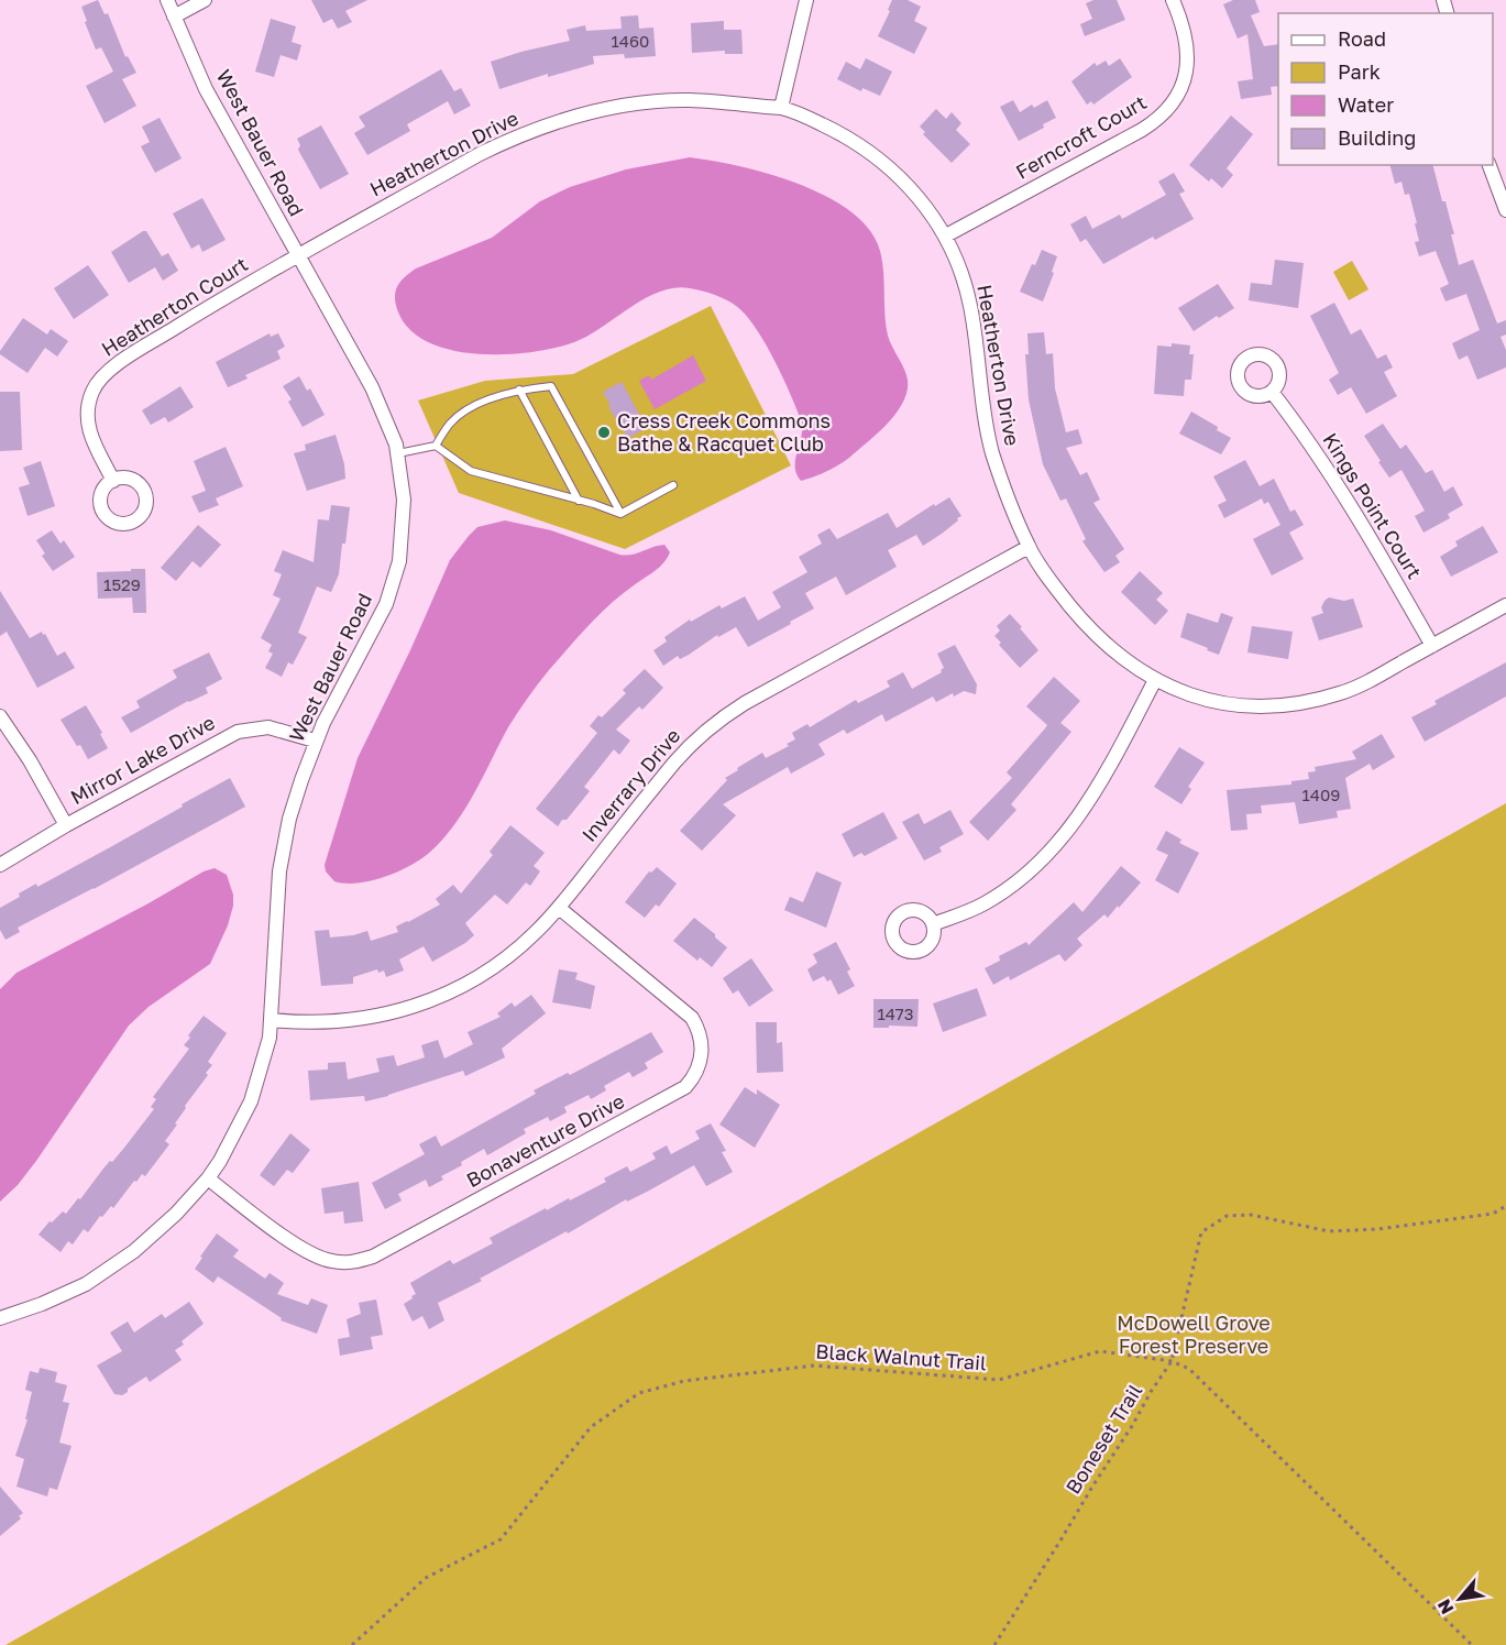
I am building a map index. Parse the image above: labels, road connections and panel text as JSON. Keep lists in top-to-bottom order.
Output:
{
  "streets": {
    "street": [
      "Ferncroft Court",
      "West Bauer Road",
      "Heatherton Drive",
      "Heatherton Court",
      "Kings Point Court",
      "Mirror Lake Drive",
      "Inverrary Drive",
      "Bonaventure Drive"
    ],
    "path": ["Black Walnut Trail", "Boneset Trail"]
  },
  "crossings": [
    ["Ferncroft Court", "Heatherton Drive"],
    ["West Bauer Road", "Heatherton Drive"],
    ["West Bauer Road", "Heatherton Court"],
    ["West Bauer Road", "Mirror Lake Drive"],
    ["West Bauer Road", "Inverrary Drive"],
    ["West Bauer Road", "Bonaventure Drive"],
    ["Heatherton Drive", "Heatherton Court"],
    ["Heatherton Drive", "Kings Point Court"],
    ["Heatherton Drive", "Inverrary Drive"],
    ["Inverrary Drive", "Bonaventure Drive"],
    ["Black Walnut Trail", "Boneset Trail"]
  ],
  "parks": ["McDowell Grove Forest Preserve"],
  "places": ["Cress Creek Commons Bathe & Racquet Club"],
  "house_numbers": [
    "1460",
    "1529",
    "1409",
    "1473"
  ],
  "legend": [
    "Road",
    "Park",
    "Water",
    "Building"
  ],
  "north": "bottom left"
}
